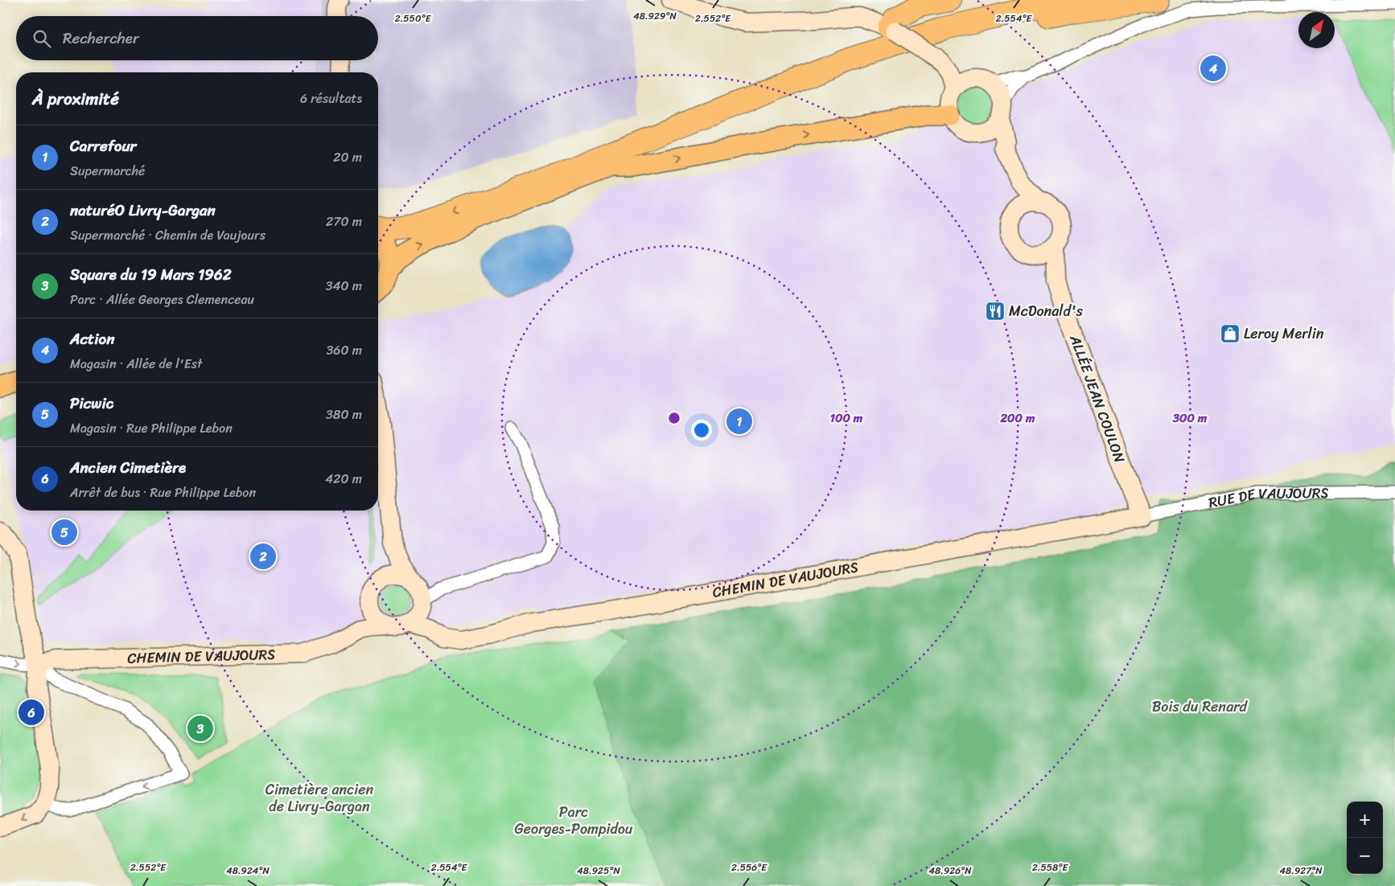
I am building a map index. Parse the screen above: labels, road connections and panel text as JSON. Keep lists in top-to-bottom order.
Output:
{
  "streets": {
    "street": ["ALLÉE JEAN COULON", "RUE DE VAUJOURS", "CHEMIN DE VAUJOURS"]
  },
  "crossings": [
    ["ALLÉE JEAN COULON", "RUE DE VAUJOURS"],
    ["ALLÉE JEAN COULON", "CHEMIN DE VAUJOURS"],
    ["RUE DE VAUJOURS", "CHEMIN DE VAUJOURS"]
  ],
  "parks": ["Bois du Renard", "Cimetière ancien de Livry-Gargan", "Parc Georges-Pompidou"],
  "places": {
    "restaurant": ["McDonald's"],
    "shop": ["Leroy Merlin"]
  },
  "north": "top right",
  "page": {
    "search": "Rechercher",
    "pins": [
      "4",
      "1",
      "5",
      "2",
      "6",
      "3"
    ],
    "heading": ["À proximité", "6 résultats"],
    "list": [
      {
        "mark": "1",
        "name": "Carrefour",
        "note": "Supermarché",
        "value": "20 m"
      },
      {
        "mark": "2",
        "name": "naturéO Livry-Gargan",
        "note": "Supermarché · Chemin de Vaujours",
        "value": "270 m"
      },
      {
        "mark": "3",
        "name": "Square du 19 Mars 1962",
        "note": "Parc · Allée Georges Clemenceau",
        "value": "340 m"
      },
      {
        "mark": "4",
        "name": "Action",
        "note": "Magasin · Allée de l'Est",
        "value": "360 m"
      },
      {
        "mark": "5",
        "name": "Picwic",
        "note": "Magasin · Rue Philippe Lebon",
        "value": "380 m"
      },
      {
        "mark": "6",
        "name": "Ancien Cimetière",
        "note": "Arrêt de bus · Rue Philippe Lebon",
        "value": "420 m"
      }
    ],
    "map_buttons": ["+", "−"]
  },
  "coordinates": [
    "48.929°N",
    "2.550°E",
    "2.552°E",
    "2.554°E",
    "2.556°E",
    "2.558°E",
    "48.924°N",
    "48.925°N",
    "48.926°N",
    "48.927°N"
  ],
  "rings": ["100 m", "200 m", "300 m"]
}
